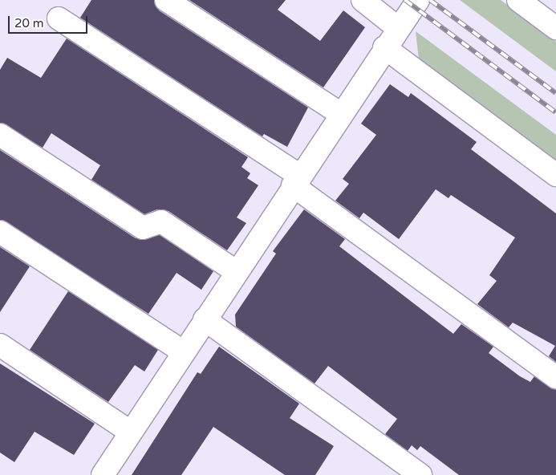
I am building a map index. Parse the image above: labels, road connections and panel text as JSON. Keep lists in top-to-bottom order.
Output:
{
  "scale_bar": "20 m"
}
